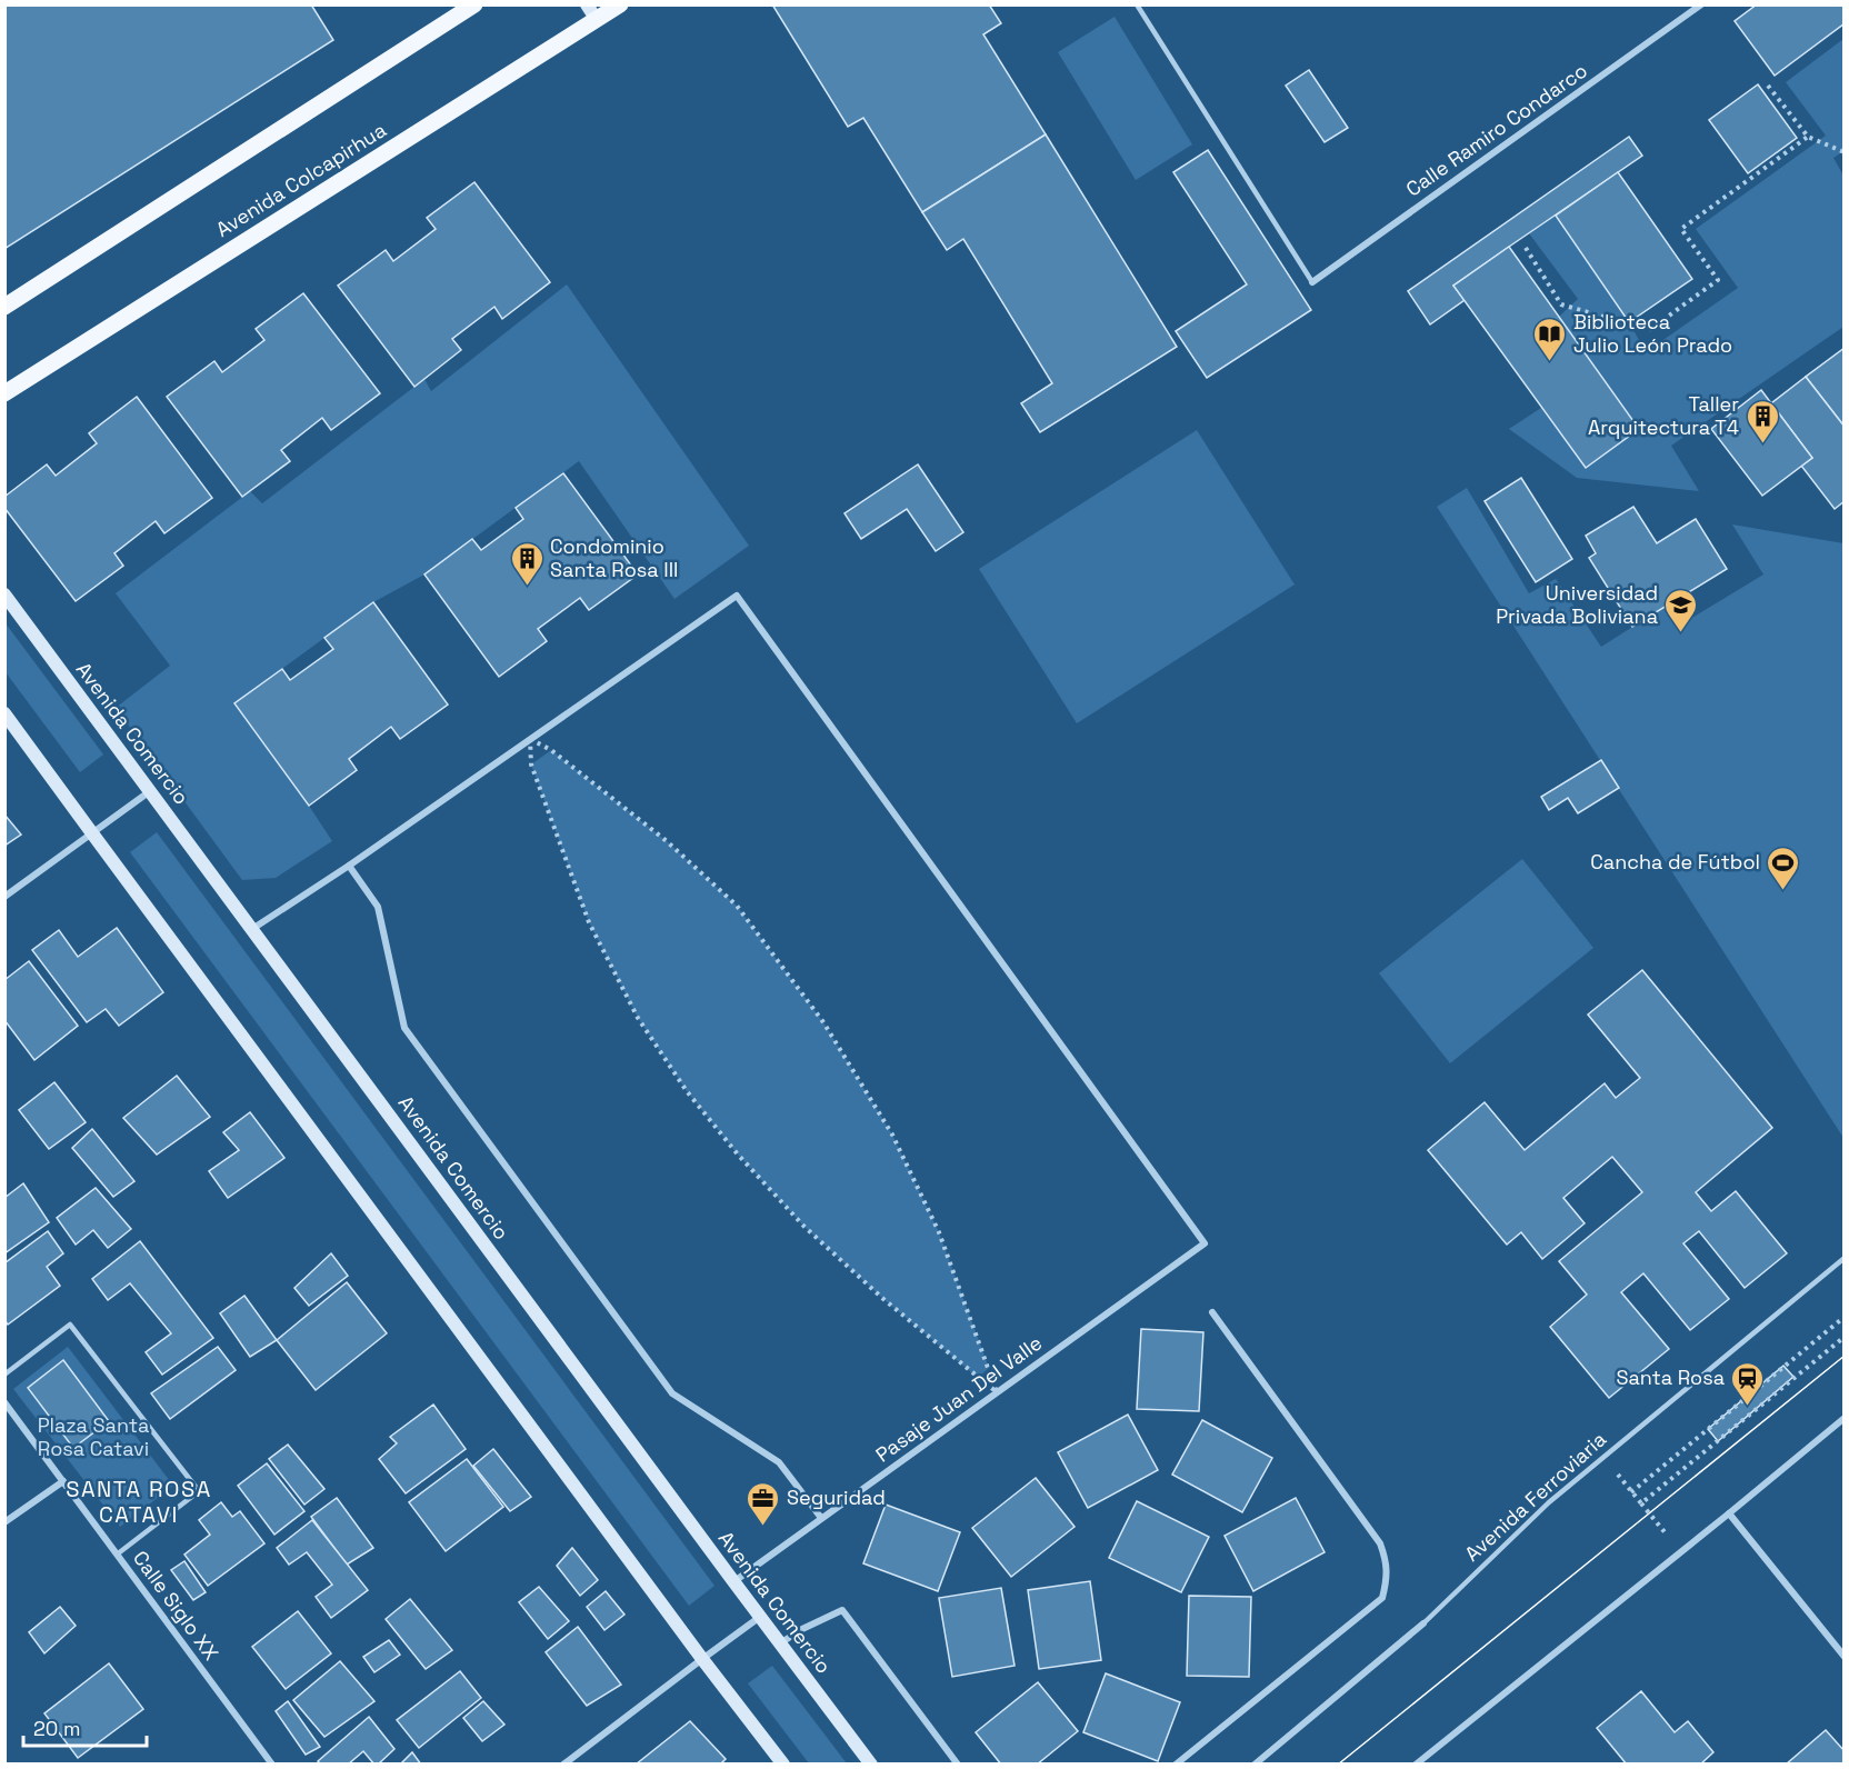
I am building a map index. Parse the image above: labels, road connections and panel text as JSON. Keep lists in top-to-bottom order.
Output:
{
  "streets": {
    "main road": ["Avenida Colcapirhua"],
    "street": [
      "Calle Ramiro Condarco",
      "Avenida Comercio",
      "Pasaje Juan Del Valle",
      "Avenida Ferroviaria",
      "Calle Siglo XX"
    ]
  },
  "crossings": [
    ["Avenida Comercio", "Pasaje Juan Del Valle"]
  ],
  "districts": ["SANTA ROSA CATAVI"],
  "parks": ["Plaza Santa Rosa Catavi"],
  "places": {
    "library": ["Biblioteca Julio León Prado"],
    "building": ["Taller Arquitectura T4", "Condominio Santa Rosa III"],
    "school or university": ["Universidad Privada Boliviana"],
    "sports": ["Cancha de Fútbol"],
    "station": ["Santa Rosa"],
    "office": ["Seguridad"]
  },
  "scale_bar": "20 m"
}
